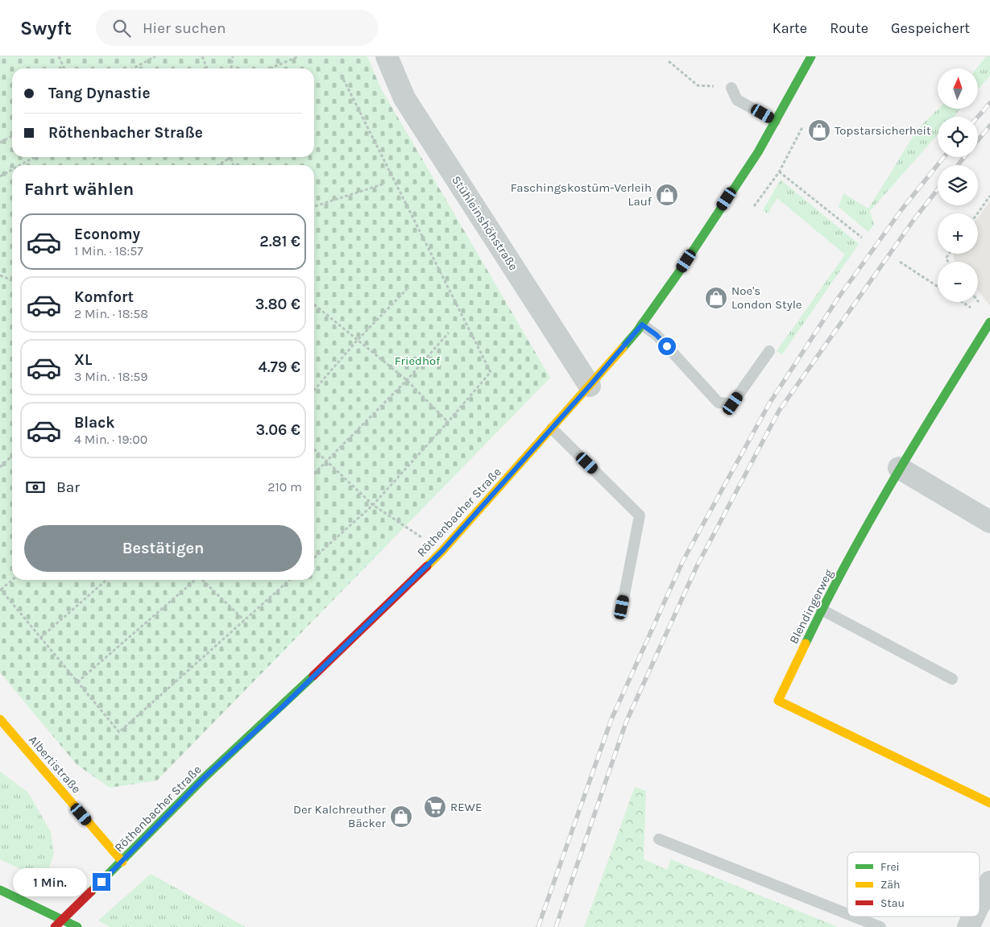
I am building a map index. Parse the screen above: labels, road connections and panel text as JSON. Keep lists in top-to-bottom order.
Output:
{
  "streets": {
    "main road": ["Röthenbacher Straße", "Blendingerweg", "Albertistraße"],
    "street": ["Stühleinshöhstraße"]
  },
  "crossings": [
    ["Stühleinshöhstraße", "Röthenbacher Straße"],
    ["Röthenbacher Straße", "Albertistraße"]
  ],
  "parks": ["Friedhof"],
  "places": {
    "shop": [
      "Topstarsicherheit",
      "Faschingskostüm-Verleih Lauf",
      "Noe's London Style",
      "Der Kalchreuther Bäcker"
    ],
    "supermarket": ["REWE"]
  },
  "legend": ["Frei", "Zäh", "Stau"],
  "north": "top",
  "page": {
    "header": "Swyft",
    "search": "Hier suchen",
    "nav": ["Karte", "Route", "Gespeichert"],
    "map_buttons": ["+", "−"],
    "banner": ["Tang Dynastie", "Röthenbacher Straße"],
    "heading": "Fahrt wählen",
    "list": [
      {
        "name": "Economy",
        "note": "1 Min. · 18:57",
        "value": "2.81 €"
      },
      {
        "name": "Komfort",
        "note": "2 Min. · 18:58",
        "value": "3.80 €"
      },
      {
        "name": "XL",
        "note": "3 Min. · 18:59",
        "value": "4.79 €"
      },
      {
        "name": "Black",
        "note": "4 Min. · 19:00",
        "value": "3.06 €"
      }
    ],
    "pay": ["Bar", "210 m"],
    "buttons": "Bestätigen",
    "bubble": "1 Min."
  }
}
